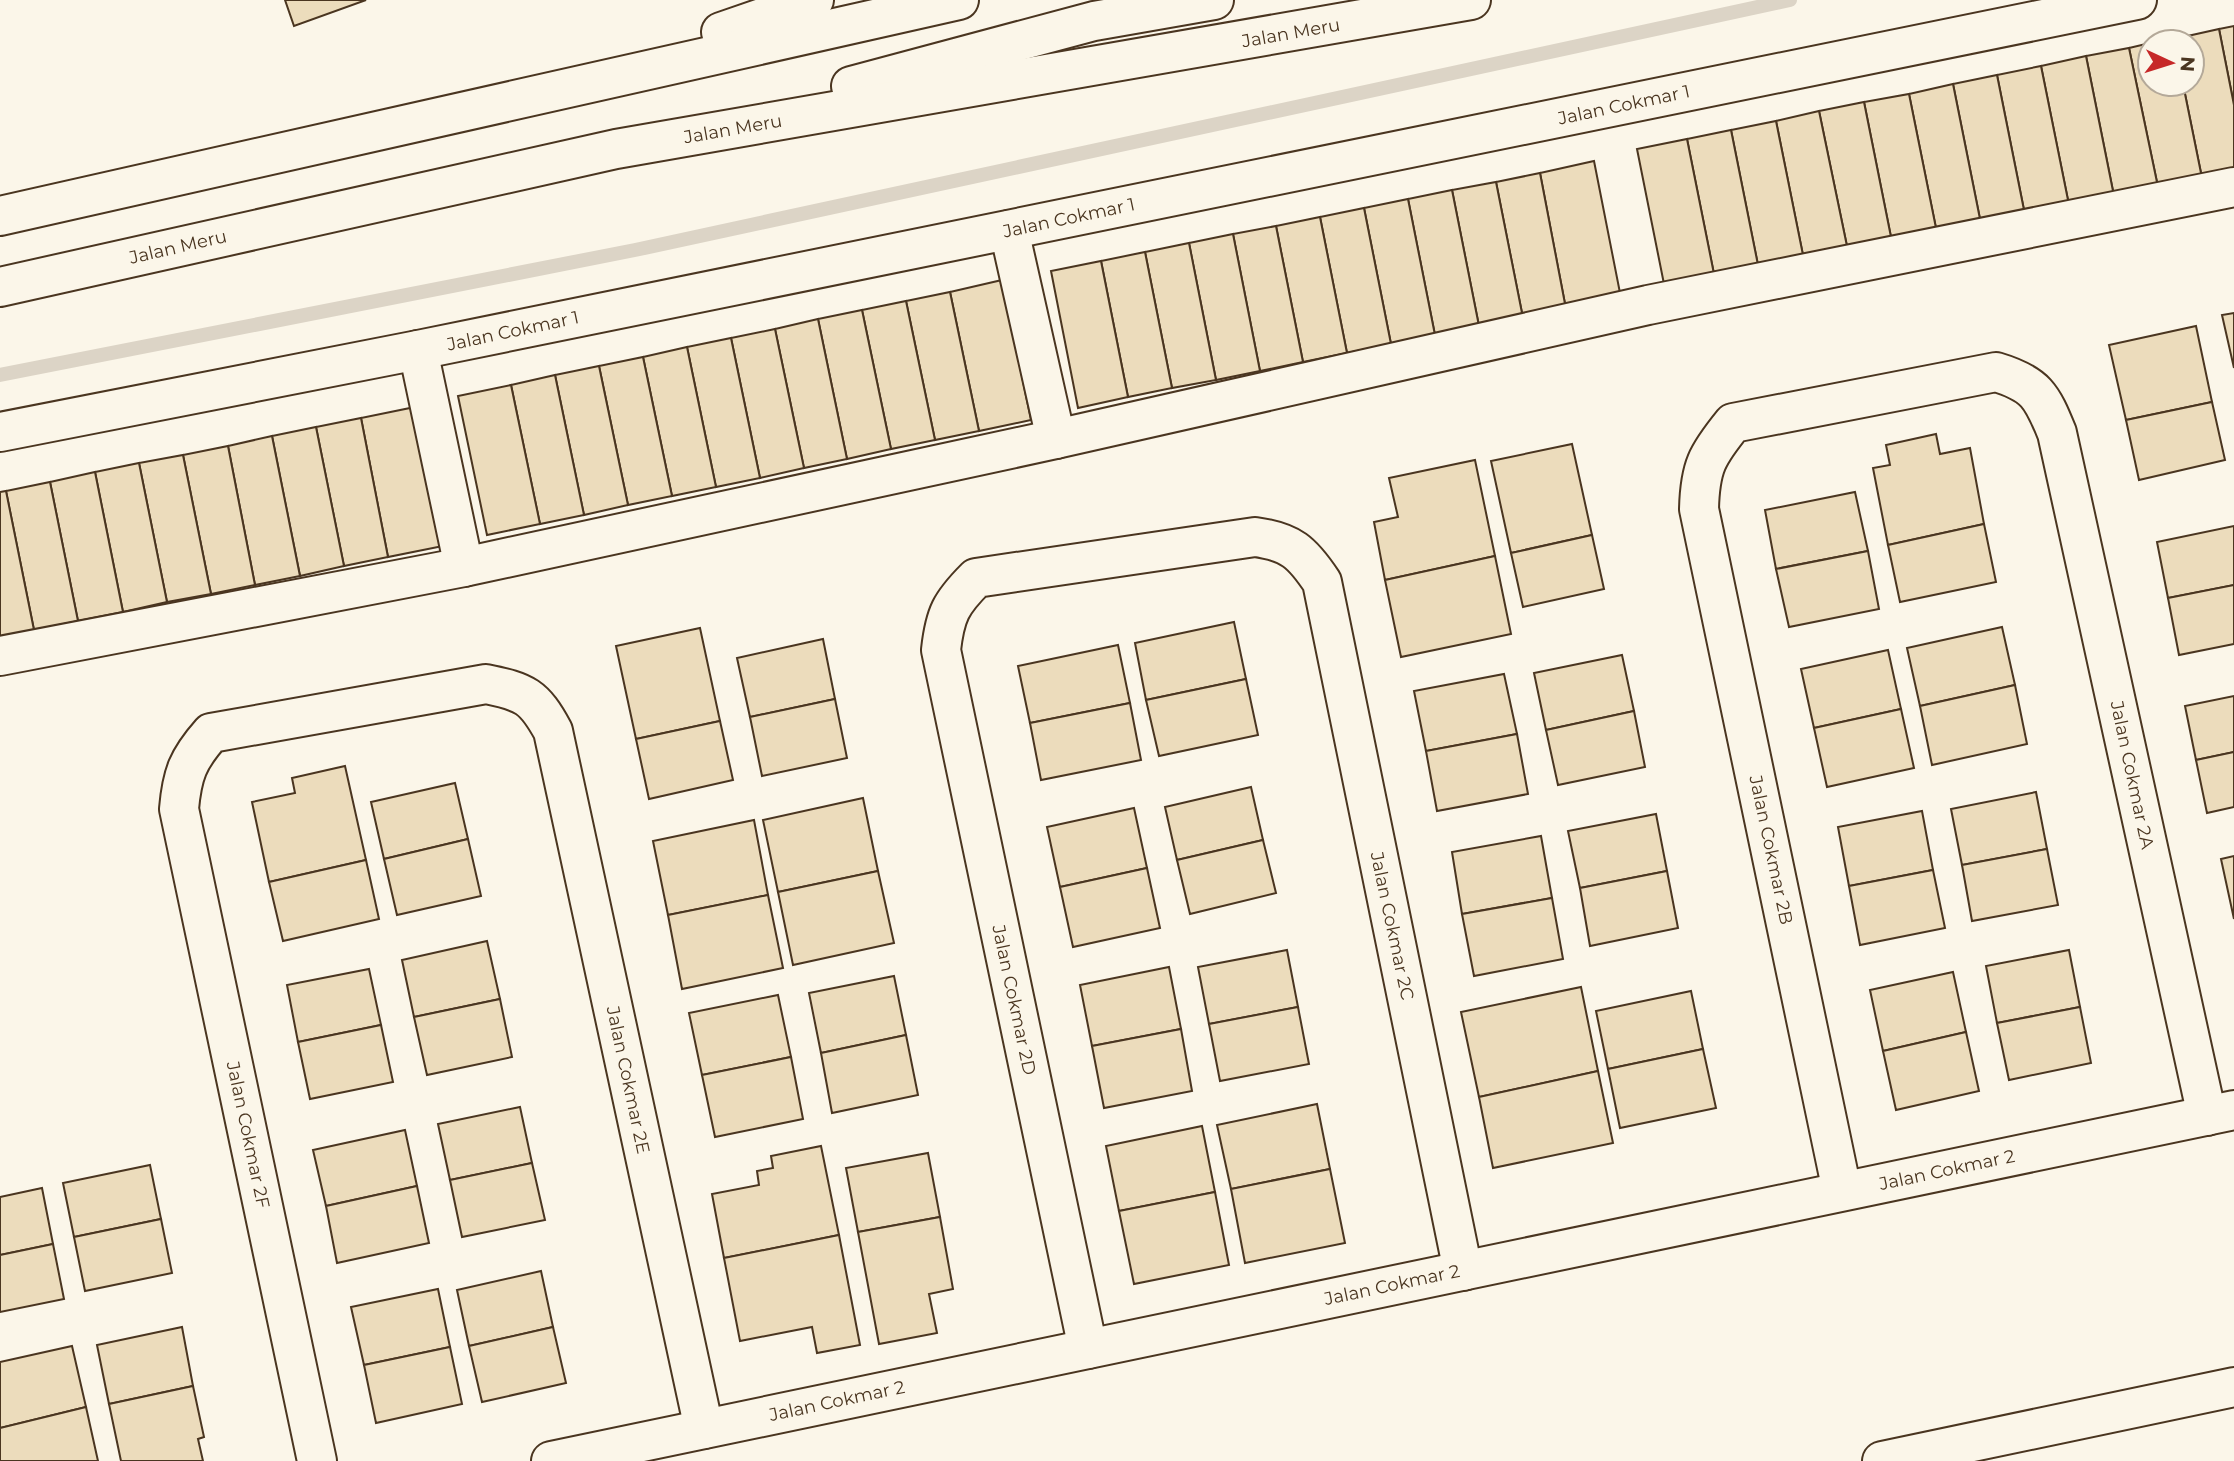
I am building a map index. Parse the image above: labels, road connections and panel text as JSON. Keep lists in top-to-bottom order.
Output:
{
  "streets": {
    "main road": [
      "Jalan Meru",
      "Jalan Cokmar 1",
      "Jalan Cokmar 2A",
      "Jalan Cokmar 2B",
      "Jalan Cokmar 2C",
      "Jalan Cokmar 2D",
      "Jalan Cokmar 2E",
      "Jalan Cokmar 2F",
      "Jalan Cokmar 2"
    ]
  },
  "crossings": [
    ["Jalan Cokmar 2A", "Jalan Cokmar 2B"],
    ["Jalan Cokmar 2A", "Jalan Cokmar 2"],
    ["Jalan Cokmar 2B", "Jalan Cokmar 2"],
    ["Jalan Cokmar 2C", "Jalan Cokmar 2D"],
    ["Jalan Cokmar 2C", "Jalan Cokmar 2"],
    ["Jalan Cokmar 2D", "Jalan Cokmar 2"],
    ["Jalan Cokmar 2E", "Jalan Cokmar 2F"],
    ["Jalan Cokmar 2E", "Jalan Cokmar 2"]
  ],
  "north": "right"
}
